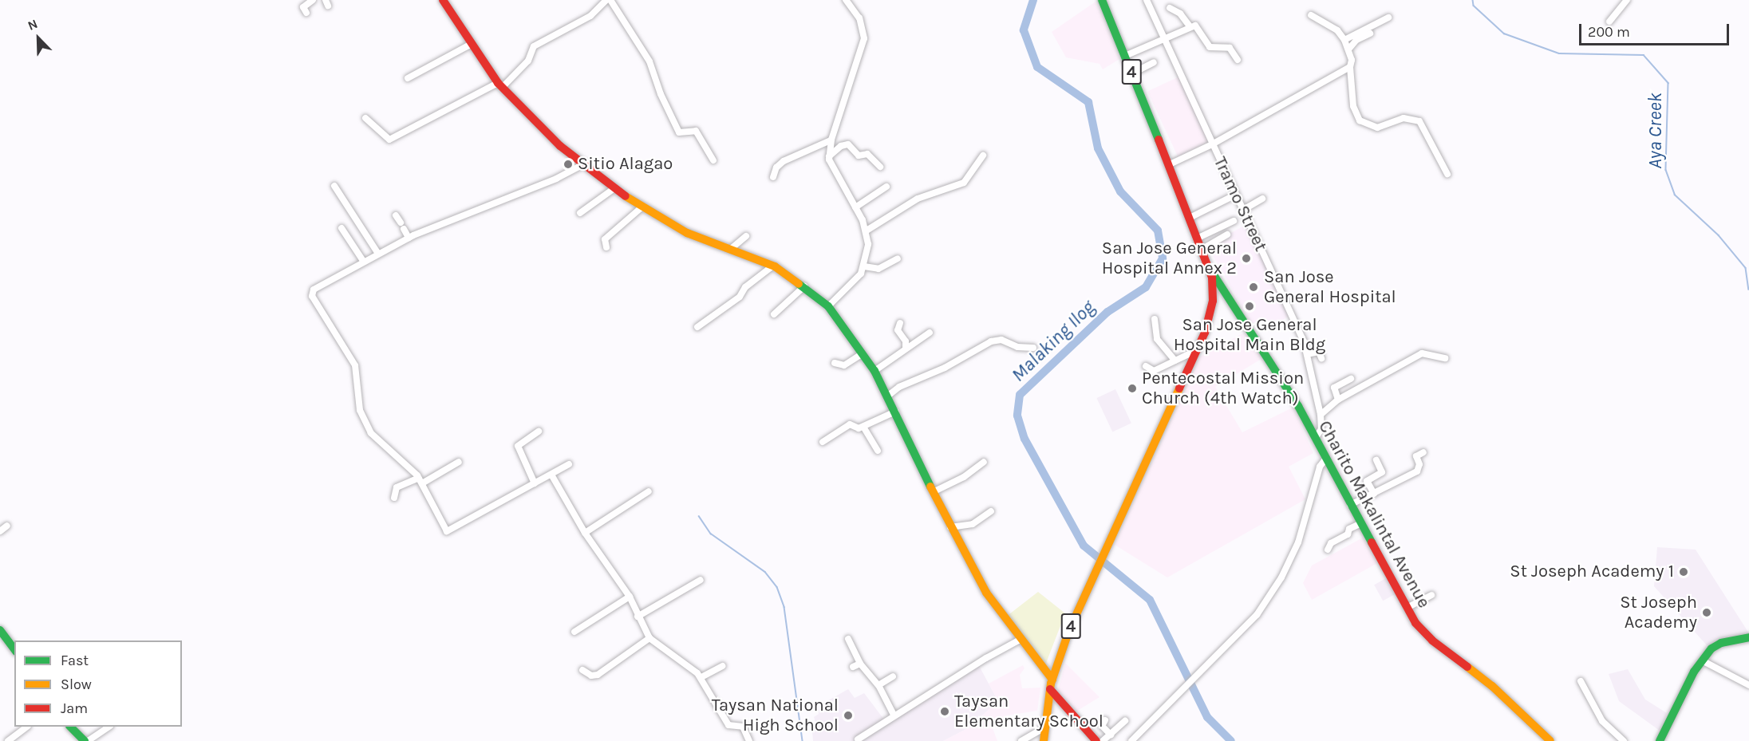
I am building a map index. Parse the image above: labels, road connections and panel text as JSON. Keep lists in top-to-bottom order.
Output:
{
  "streets": {
    "main road": ["4", "Charito Makalintal Avenue"],
    "street": ["Tramo Street"]
  },
  "crossings": [
    ["4", "Charito Makalintal Avenue"],
    ["Tramo Street", "Charito Makalintal Avenue"]
  ],
  "water": ["Aya Creek", "Malaking Ilog"],
  "places": [
    "Sitio Alagao",
    "San Jose General Hospital Annex 2",
    "San Jose General Hospital",
    "San Jose General Hospital Main Bldg",
    "Pentecostal Mission Church (4th Watch)",
    "St Joseph Academy 1",
    "St Joseph Academy",
    "Taysan Elementary School",
    "Taysan National High School"
  ],
  "legend": ["Fast", "Slow", "Jam"],
  "scale_bar": "200 m",
  "north": "top left"
}
